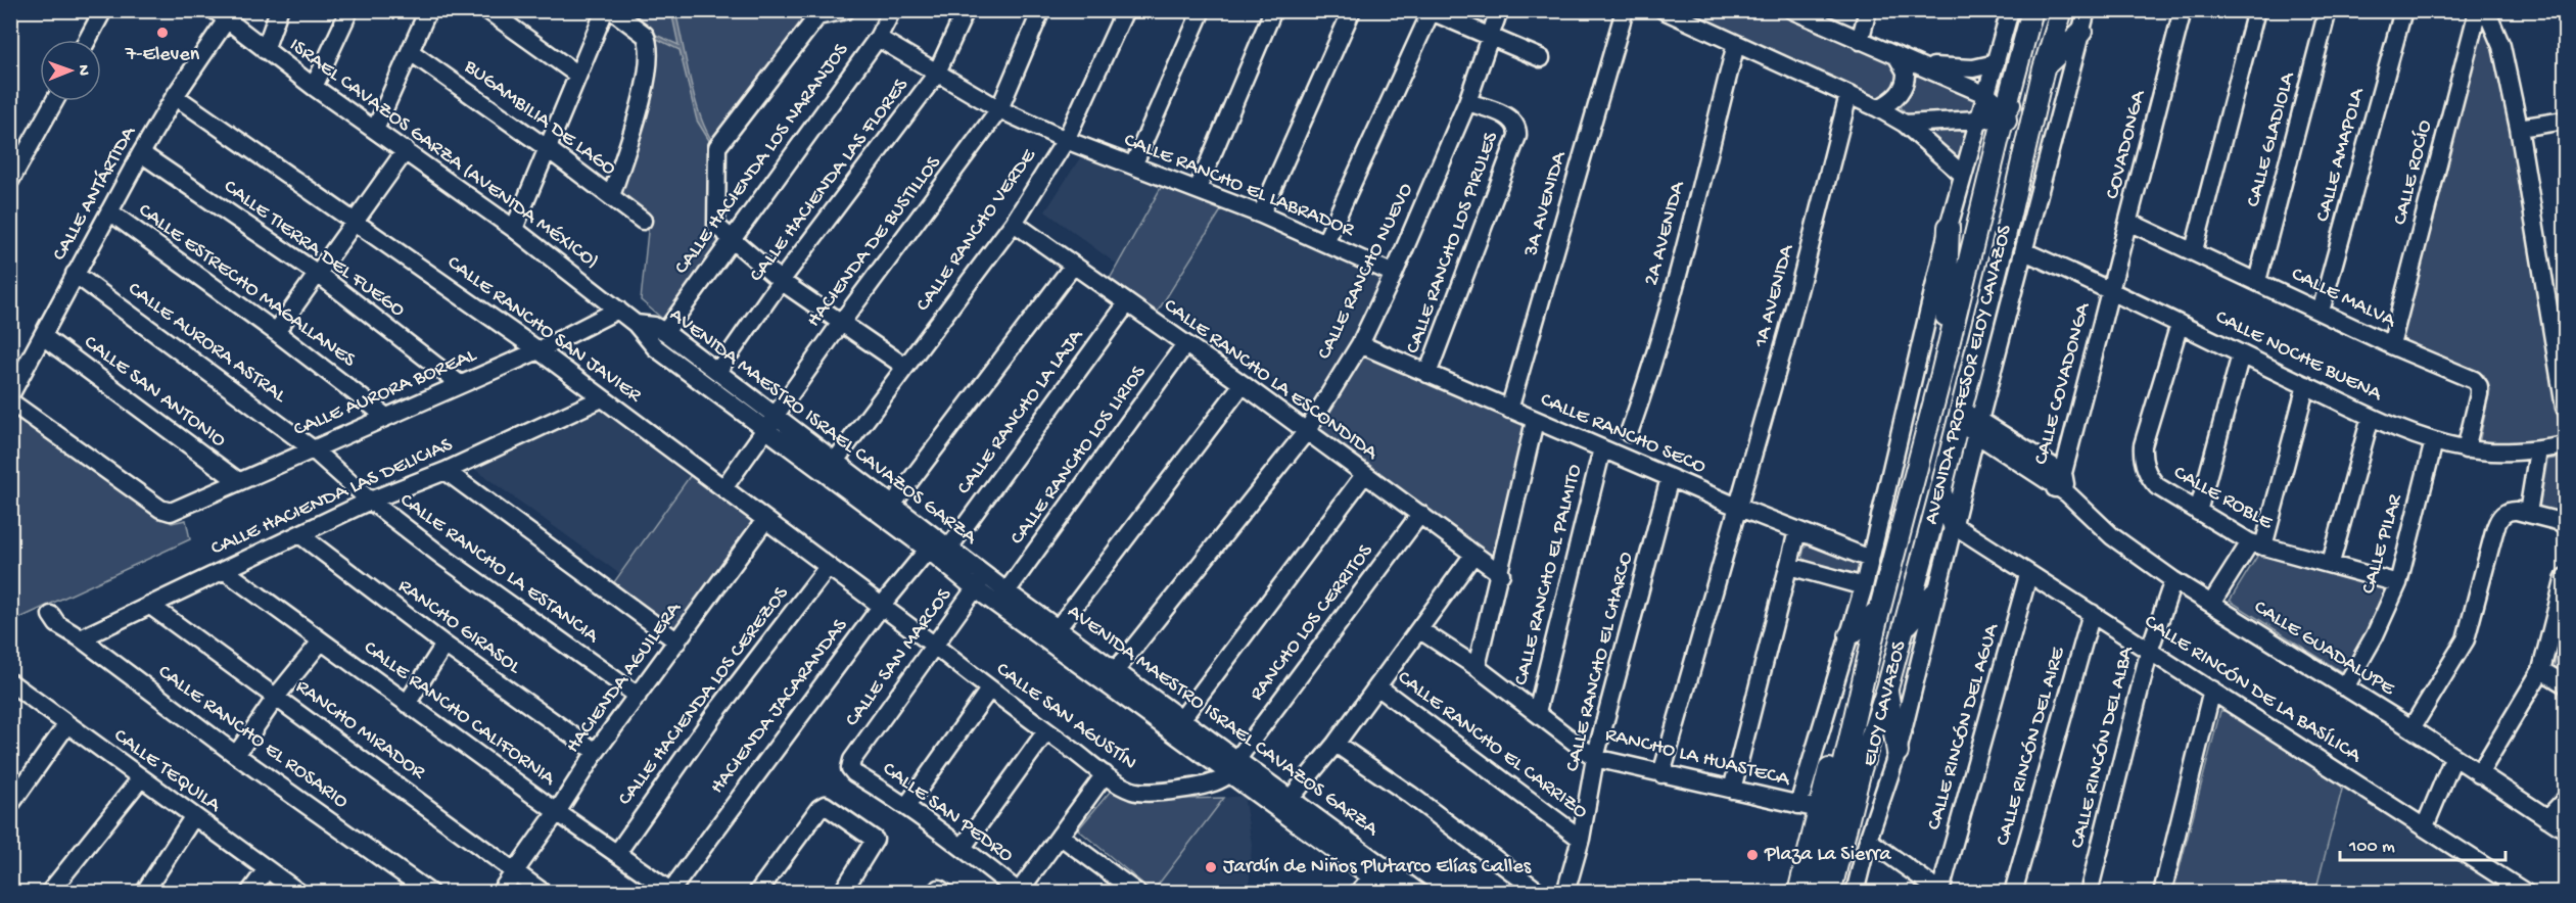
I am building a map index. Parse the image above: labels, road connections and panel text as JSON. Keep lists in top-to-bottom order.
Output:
{
  "streets": {
    "main road": ["AVENIDA PROFESOR ELOY CAVAZOS"],
    "street": [
      "BUGAMBILIA DE LAGO",
      "CALLE GLADIOLA",
      "COVADONGA",
      "ISRAEL CAVAZOS GARZA (AVENIDA MÉXICO)",
      "CALLE AMAPOLA",
      "CALLE HACIENDA LOS NARANJOS",
      "CALLE ROCÍO",
      "CALLE HACIENDA LAS FLORES",
      "CALLE RANCHO EL LABRADOR",
      "CALLE ANTÁRTIDA",
      "3A AVENIDA",
      "CALLE RANCHO VERDE",
      "2A AVENIDA",
      "HACIENDA DE BUSTILLOS",
      "CALLE RANCHO LOS PIRULES",
      "CALLE TIERRA DEL FUEGO",
      "CALLE RANCHO NUEVO",
      "CALLE ESTRECHO MAGALLANES",
      "1A AVENIDA",
      "CALLE MALVA",
      "CALLE RANCHO SAN JAVIER",
      "CALLE AURORA ASTRAL",
      "CALLE NOCHE BUENA",
      "CALLE RANCHO LA ESCONDIDA",
      "CALLE COVADONGA",
      "CALLE SAN ANTONIO",
      "CALLE AURORA BOREAL",
      "CALLE RANCHO LA LAJA",
      "AVENIDA MAESTRO ISRAEL CAVAZOS GARZA",
      "CALLE RANCHO SECO",
      "CALLE RANCHO LOS LIRIOS",
      "CALLE HACIENDA LAS DELICIAS",
      "CALLE ROBLE",
      "CALLE PILAR",
      "CALLE RANCHO LA ESTANCIA",
      "CALLE RANCHO EL PALMITO",
      "RANCHO LOS CERRITOS",
      "RANCHO GIRASOL",
      "CALLE GUADALUPE",
      "CALLE SAN MARCOS",
      "CALLE RANCHO EL CHARCO",
      "HACIENDA AGUILERA",
      "CALLE RINCÓN DE LA BASÍLICA",
      "CALLE HACIENDA LOS CEREZOS",
      "ELOY CAVAZOS",
      "HACIENDA JACARANDAS",
      "CALLE RANCHO CALIFORNIA",
      "CALLE SAN AGUSTÍN",
      "CALLE RINCÓN DEL AGUA",
      "RANCHO MIRADOR",
      "CALLE RANCHO EL ROSARIO",
      "CALLE RANCHO EL CARRIZO",
      "CALLE RINCÓN DEL AIRE",
      "CALLE RINCÓN DEL ALBA",
      "RANCHO LA HUASTECA",
      "CALLE TEQUILA",
      "CALLE SAN PEDRO"
    ]
  },
  "crossings": [
    ["CALLE GLADIOLA", "CALLE MALVA"],
    ["COVADONGA", "CALLE MALVA"],
    ["COVADONGA", "CALLE NOCHE BUENA"],
    ["COVADONGA", "CALLE COVADONGA"],
    ["ISRAEL CAVAZOS GARZA (AVENIDA MÉXICO)", "CALLE ANTÁRTIDA"],
    ["ISRAEL CAVAZOS GARZA (AVENIDA MÉXICO)", "CALLE AURORA BOREAL"],
    ["ISRAEL CAVAZOS GARZA (AVENIDA MÉXICO)", "AVENIDA MAESTRO ISRAEL CAVAZOS GARZA"],
    ["CALLE AMAPOLA", "CALLE MALVA"],
    ["CALLE HACIENDA LOS NARANJOS", "CALLE RANCHO EL LABRADOR"],
    ["CALLE HACIENDA LOS NARANJOS", "AVENIDA MAESTRO ISRAEL CAVAZOS GARZA"],
    ["CALLE ROCÍO", "CALLE MALVA"],
    ["CALLE HACIENDA LAS FLORES", "CALLE RANCHO EL LABRADOR"],
    ["CALLE HACIENDA LAS FLORES", "AVENIDA MAESTRO ISRAEL CAVAZOS GARZA"],
    ["CALLE RANCHO EL LABRADOR", "CALLE RANCHO VERDE"],
    ["CALLE RANCHO EL LABRADOR", "HACIENDA DE BUSTILLOS"],
    ["CALLE RANCHO EL LABRADOR", "CALLE RANCHO NUEVO"],
    ["CALLE ANTÁRTIDA", "CALLE TIERRA DEL FUEGO"],
    ["CALLE ANTÁRTIDA", "CALLE ESTRECHO MAGALLANES"],
    ["CALLE ANTÁRTIDA", "CALLE RANCHO SAN JAVIER"],
    ["CALLE ANTÁRTIDA", "CALLE AURORA ASTRAL"],
    ["CALLE ANTÁRTIDA", "CALLE SAN ANTONIO"],
    ["3A AVENIDA", "CALLE RANCHO SECO"],
    ["CALLE RANCHO VERDE", "CALLE RANCHO LA ESCONDIDA"],
    ["CALLE RANCHO VERDE", "AVENIDA MAESTRO ISRAEL CAVAZOS GARZA"],
    ["HACIENDA DE BUSTILLOS", "CALLE RANCHO SAN JAVIER"],
    ["HACIENDA DE BUSTILLOS", "AVENIDA MAESTRO ISRAEL CAVAZOS GARZA"],
    ["CALLE RANCHO LOS PIRULES", "CALLE RANCHO NUEVO"],
    ["CALLE RANCHO LOS PIRULES", "CALLE RANCHO SECO"],
    ["CALLE TIERRA DEL FUEGO", "CALLE AURORA BOREAL"],
    ["CALLE RANCHO NUEVO", "CALLE RANCHO LA ESCONDIDA"],
    ["CALLE RANCHO NUEVO", "AVENIDA MAESTRO ISRAEL CAVAZOS GARZA"],
    ["CALLE RANCHO NUEVO", "CALLE RANCHO SECO"],
    ["CALLE ESTRECHO MAGALLANES", "CALLE AURORA BOREAL"],
    ["1A AVENIDA", "CALLE RANCHO SECO"],
    ["1A AVENIDA", "RANCHO LA HUASTECA"],
    ["CALLE MALVA", "CALLE NOCHE BUENA"],
    ["CALLE RANCHO SAN JAVIER", "CALLE AURORA BOREAL"],
    ["CALLE RANCHO SAN JAVIER", "CALLE HACIENDA LAS DELICIAS"],
    ["CALLE RANCHO SAN JAVIER", "HACIENDA AGUILERA"],
    ["CALLE RANCHO SAN JAVIER", "CALLE HACIENDA LOS CEREZOS"],
    ["CALLE RANCHO SAN JAVIER", "HACIENDA JACARANDAS"],
    ["CALLE RANCHO SAN JAVIER", "CALLE SAN AGUSTÍN"],
    ["CALLE AURORA ASTRAL", "CALLE AURORA BOREAL"],
    ["CALLE AURORA ASTRAL", "CALLE RANCHO LA ESTANCIA"],
    ["CALLE NOCHE BUENA", "CALLE COVADONGA"],
    ["CALLE NOCHE BUENA", "CALLE ROBLE"],
    ["CALLE NOCHE BUENA", "CALLE PILAR"],
    ["CALLE NOCHE BUENA", "ELOY CAVAZOS"],
    ["AVENIDA PROFESOR ELOY CAVAZOS", "CALLE GUADALUPE"],
    ["AVENIDA PROFESOR ELOY CAVAZOS", "RANCHO LA HUASTECA"],
    ["CALLE RANCHO LA ESCONDIDA", "CALLE RANCHO LA LAJA"],
    ["CALLE RANCHO LA ESCONDIDA", "CALLE RANCHO LOS LIRIOS"],
    ["CALLE RANCHO LA ESCONDIDA", "RANCHO LOS CERRITOS"],
    ["CALLE COVADONGA", "CALLE GUADALUPE"],
    ["CALLE SAN ANTONIO", "CALLE AURORA BOREAL"],
    ["CALLE AURORA BOREAL", "CALLE RANCHO LA ESTANCIA"],
    ["CALLE RANCHO LA LAJA", "AVENIDA MAESTRO ISRAEL CAVAZOS GARZA"],
    ["AVENIDA MAESTRO ISRAEL CAVAZOS GARZA", "CALLE RANCHO LOS LIRIOS"],
    ["AVENIDA MAESTRO ISRAEL CAVAZOS GARZA", "RANCHO LOS CERRITOS"],
    ["AVENIDA MAESTRO ISRAEL CAVAZOS GARZA", "CALLE SAN MARCOS"],
    ["AVENIDA MAESTRO ISRAEL CAVAZOS GARZA", "HACIENDA JACARANDAS"],
    ["AVENIDA MAESTRO ISRAEL CAVAZOS GARZA", "CALLE SAN AGUSTÍN"],
    ["CALLE RANCHO SECO", "CALLE RANCHO EL PALMITO"],
    ["CALLE RANCHO SECO", "CALLE RANCHO EL CHARCO"],
    ["CALLE HACIENDA LAS DELICIAS", "CALLE RANCHO LA ESTANCIA"],
    ["CALLE HACIENDA LAS DELICIAS", "RANCHO GIRASOL"],
    ["CALLE HACIENDA LAS DELICIAS", "CALLE RANCHO CALIFORNIA"],
    ["CALLE HACIENDA LAS DELICIAS", "RANCHO MIRADOR"],
    ["CALLE HACIENDA LAS DELICIAS", "CALLE RANCHO EL ROSARIO"],
    ["CALLE ROBLE", "CALLE PILAR"],
    ["CALLE PILAR", "CALLE GUADALUPE"],
    ["CALLE RANCHO LA ESTANCIA", "HACIENDA AGUILERA"],
    ["CALLE RANCHO EL PALMITO", "RANCHO LA HUASTECA"],
    ["RANCHO LOS CERRITOS", "CALLE SAN AGUSTÍN"],
    ["RANCHO GIRASOL", "HACIENDA AGUILERA"],
    ["CALLE GUADALUPE", "ELOY CAVAZOS"],
    ["CALLE GUADALUPE", "CALLE RINCÓN DEL ALBA"],
    ["CALLE SAN MARCOS", "CALLE SAN AGUSTÍN"],
    ["CALLE SAN MARCOS", "CALLE SAN PEDRO"],
    ["CALLE RANCHO EL CHARCO", "CALLE RANCHO EL CARRIZO"],
    ["CALLE RANCHO EL CHARCO", "RANCHO LA HUASTECA"],
    ["HACIENDA AGUILERA", "CALLE RANCHO CALIFORNIA"],
    ["HACIENDA AGUILERA", "RANCHO MIRADOR"],
    ["CALLE RINCÓN DE LA BASÍLICA", "ELOY CAVAZOS"],
    ["CALLE RINCÓN DE LA BASÍLICA", "CALLE RINCÓN DEL AGUA"],
    ["CALLE RINCÓN DE LA BASÍLICA", "CALLE RINCÓN DEL AIRE"],
    ["CALLE RINCÓN DE LA BASÍLICA", "CALLE RINCÓN DEL ALBA"],
    ["CALLE HACIENDA LOS CEREZOS", "CALLE RANCHO CALIFORNIA"],
    ["HACIENDA JACARANDAS", "CALLE RANCHO CALIFORNIA"],
    ["HACIENDA JACARANDAS", "CALLE SAN AGUSTÍN"]
  ],
  "places": ["7-Eleven", "Plaza La Sierra", "Jardín de Niños Plutarco Elías Calles"],
  "scale_bar": "100 m",
  "north": "right"
}
